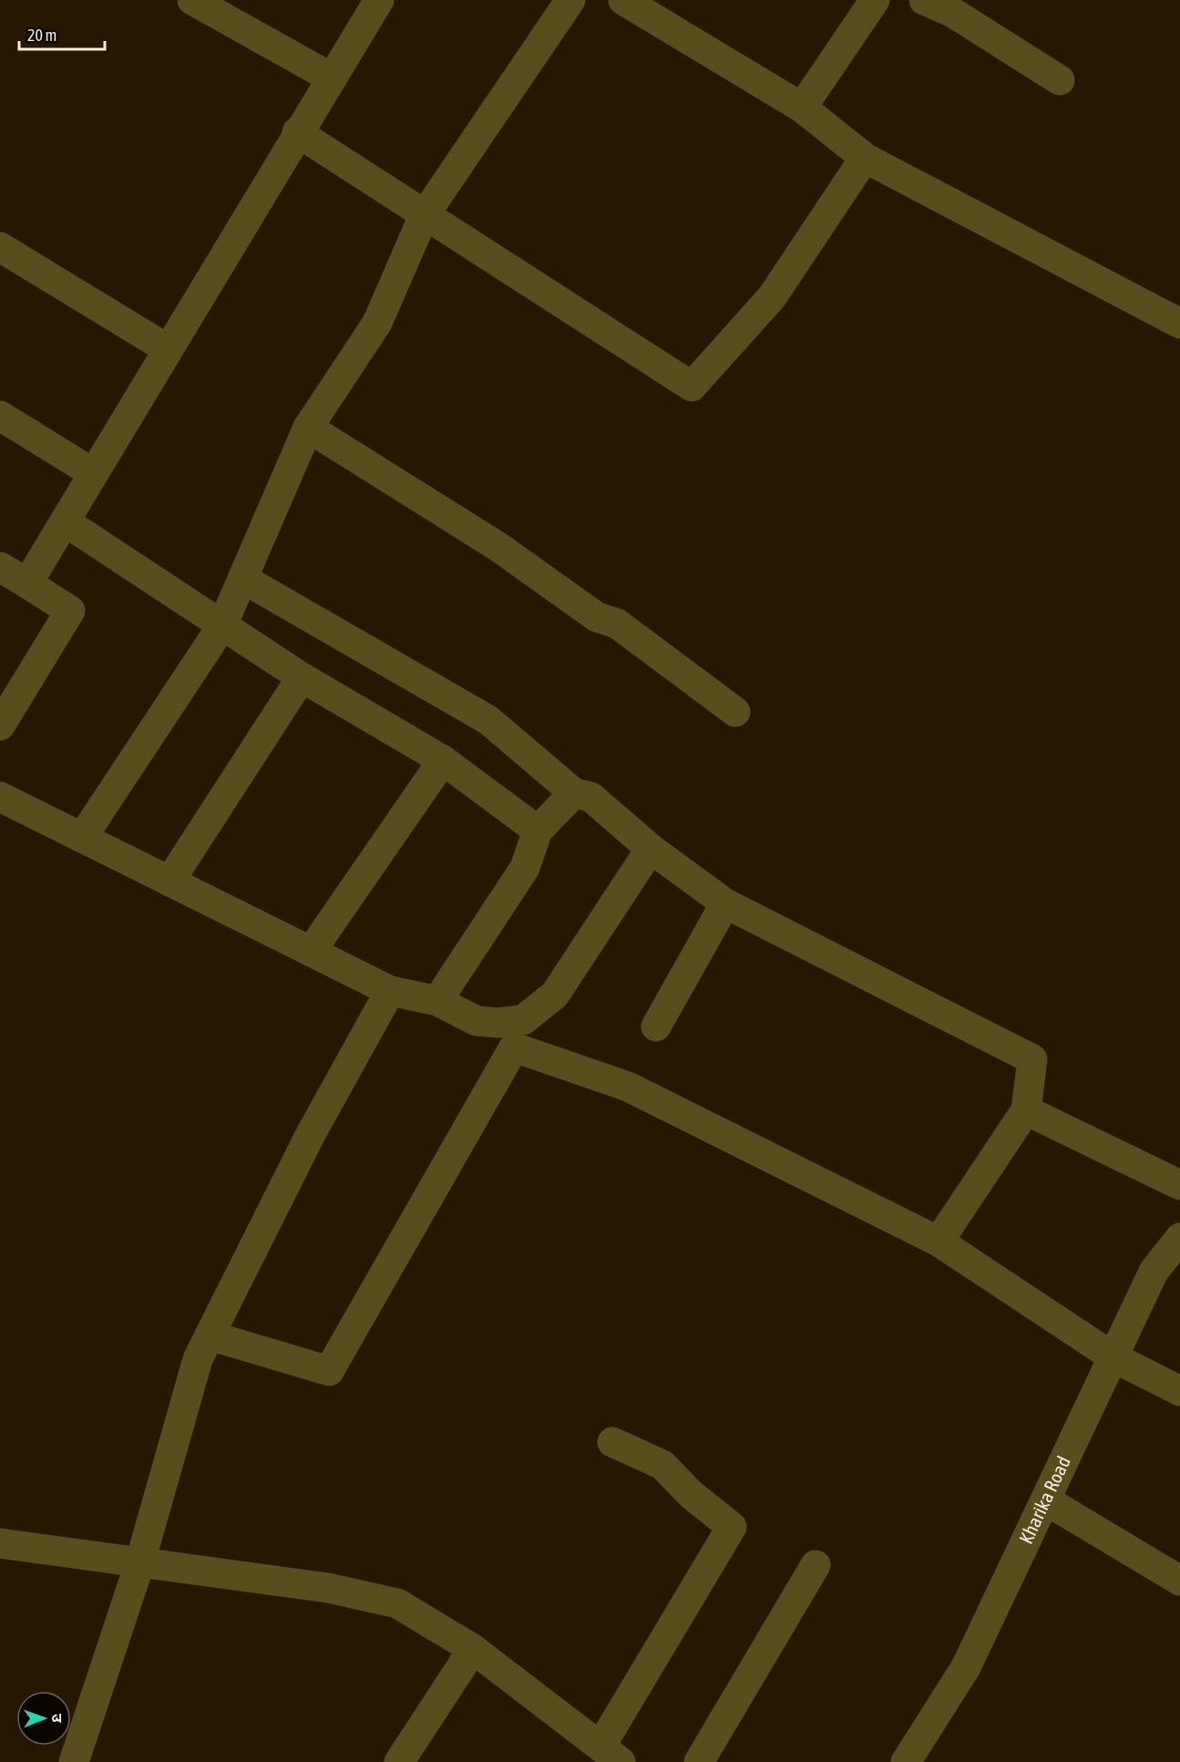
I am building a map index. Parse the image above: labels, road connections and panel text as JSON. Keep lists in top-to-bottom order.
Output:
{
  "streets": {
    "street": ["Kharika Road"]
  },
  "scale_bar": "20 m",
  "north": "right"
}
